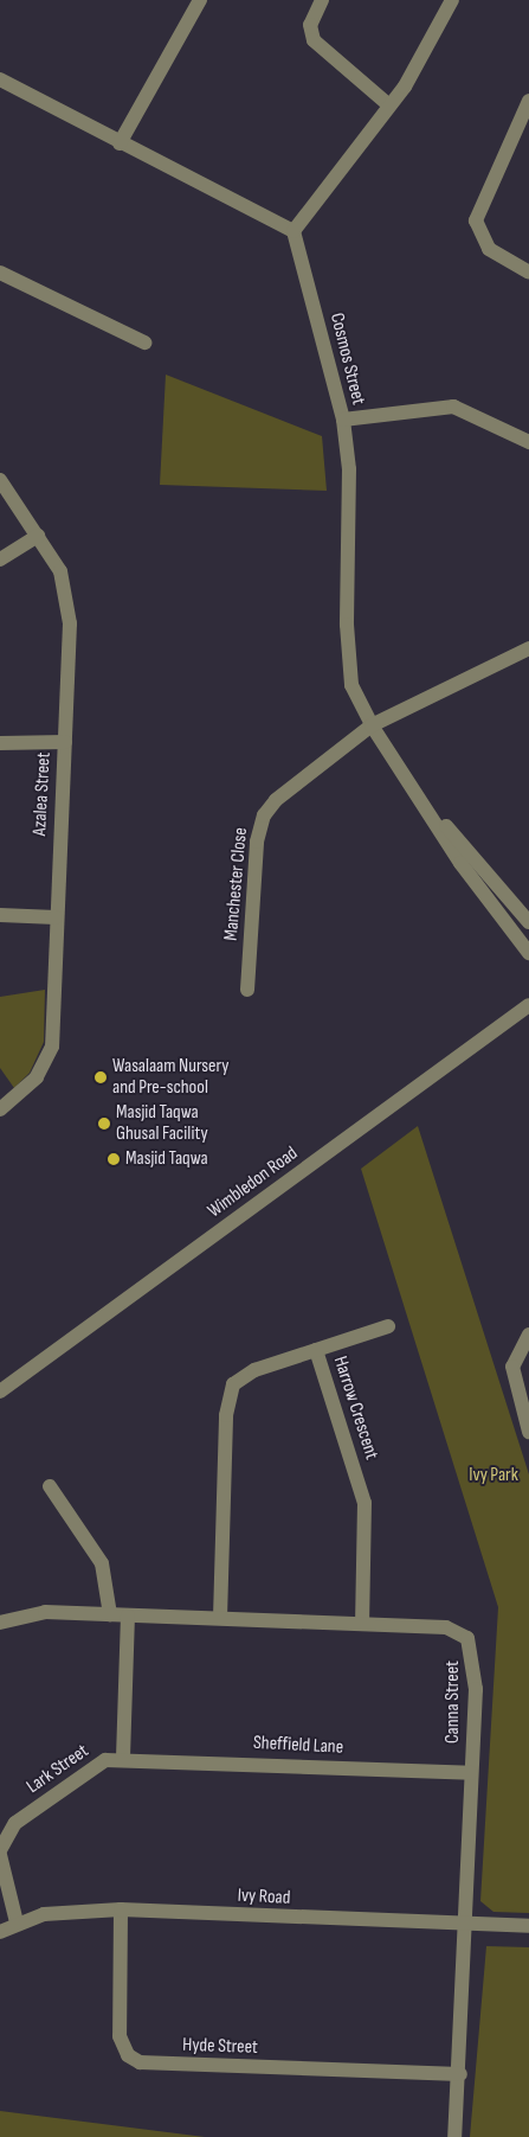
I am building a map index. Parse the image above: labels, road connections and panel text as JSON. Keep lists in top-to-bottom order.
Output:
{
  "streets": {
    "street": [
      "Cosmos Street",
      "Azalea Street",
      "Manchester Close",
      "Wimbledon Road",
      "Harrow Crescent",
      "Canna Street",
      "Sheffield Lane",
      "Lark Street",
      "Ivy Road",
      "Hyde Street"
    ]
  },
  "crossings": [
    ["Cosmos Street", "Manchester Close"],
    ["Harrow Crescent", "Canna Street"],
    ["Canna Street", "Sheffield Lane"],
    ["Canna Street", "Ivy Road"],
    ["Canna Street", "Hyde Street"],
    ["Sheffield Lane", "Lark Street"],
    ["Lark Street", "Ivy Road"],
    ["Ivy Road", "Hyde Street"]
  ],
  "parks": ["Ivy Park"],
  "places": ["Wasalaam Nursery and Pre-school", "Masjid Taqwa Ghusal Facility", "Masjid Taqwa"]
}
